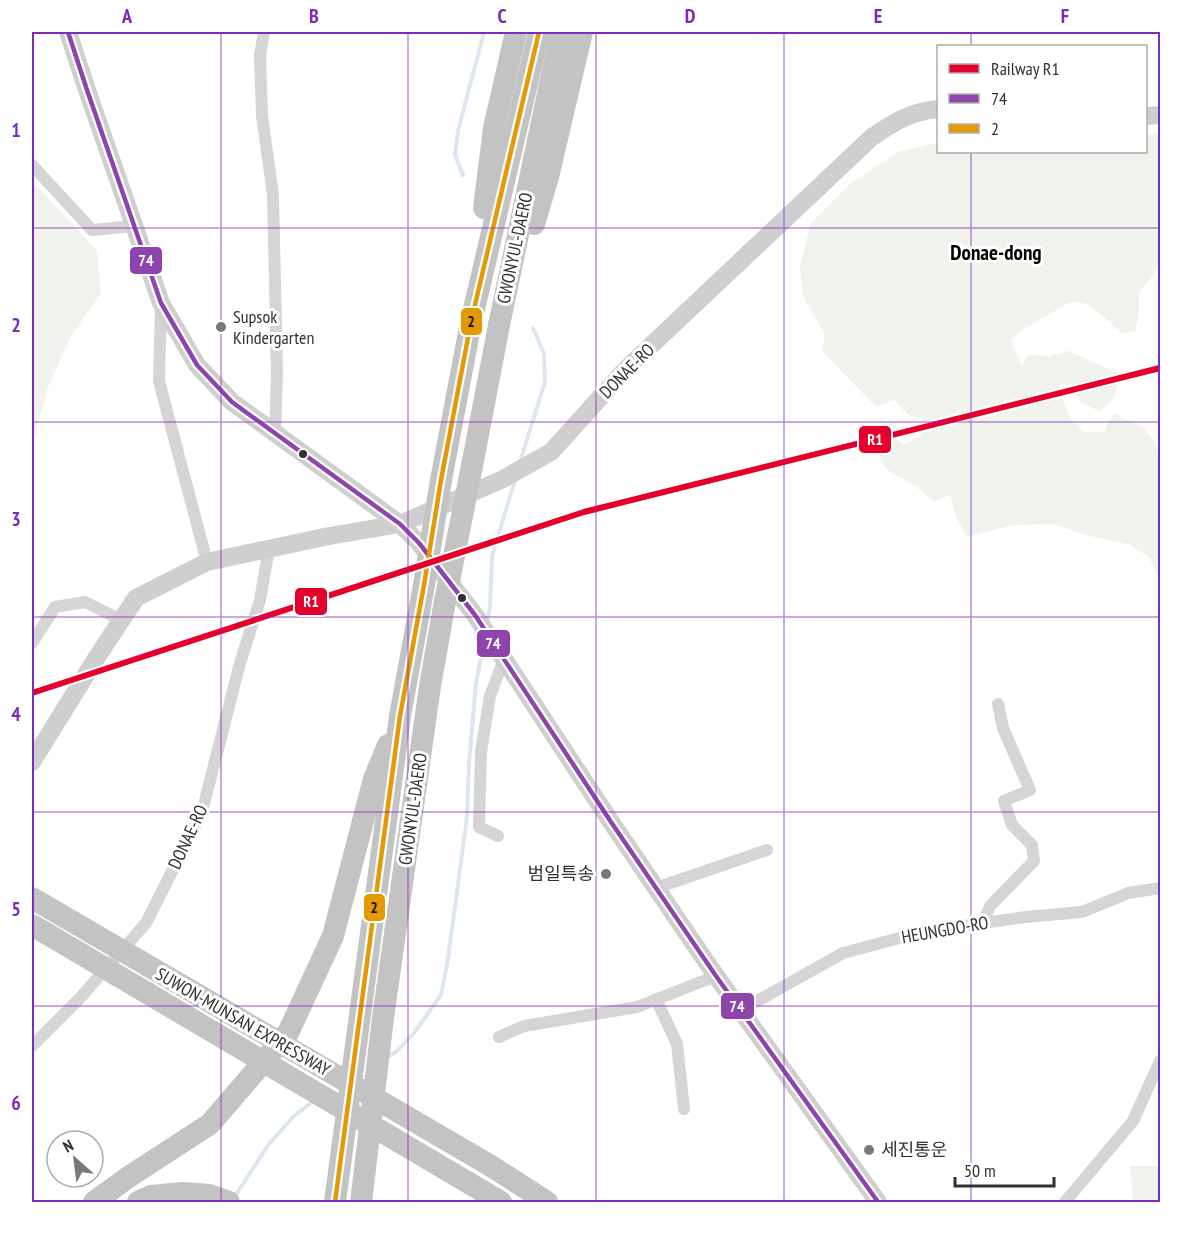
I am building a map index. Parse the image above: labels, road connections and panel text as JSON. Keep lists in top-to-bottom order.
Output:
{
  "streets": {
    "highway": ["GWONYUL-DAERO", "SUWON-MUNSAN EXPRESSWAY"],
    "street": ["DONAE-RO", "HEUNGDO-RO"]
  },
  "districts": ["Donae-dong"],
  "places": ["Supsok Kindergarten", "범일특송", "세진통운"],
  "lines": ["transit line 74", "transit line 2", "rail line R1"],
  "legend": ["Railway R1", "74", "2"],
  "scale_bar": "50 m",
  "north": "top left",
  "grid": {
    "columns": [
      "A",
      "B",
      "C",
      "D",
      "E",
      "F"
    ],
    "rows": [
      "1",
      "2",
      "3",
      "4",
      "5",
      "6"
    ]
  }
}
